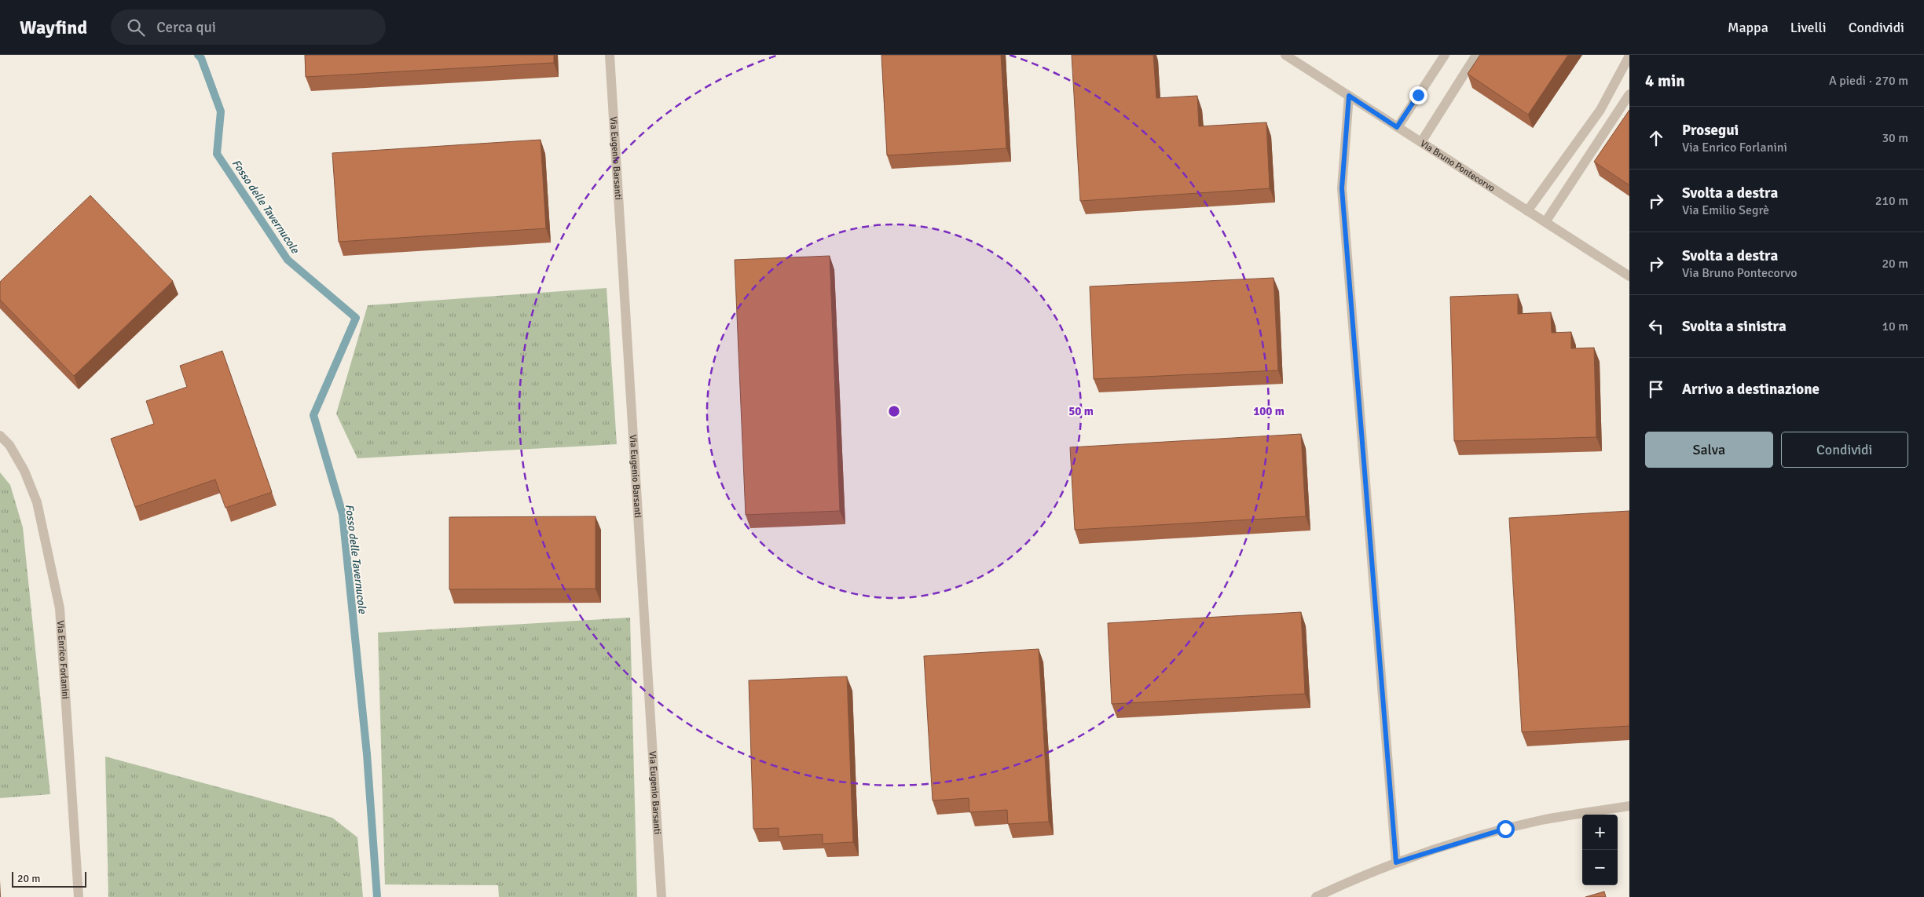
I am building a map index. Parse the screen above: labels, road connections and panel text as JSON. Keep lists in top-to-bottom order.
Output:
{
  "streets": {
    "street": ["Via Eugenio Barsanti", "Via Bruno Pontecorvo", "Via Enrico Forlanini"]
  },
  "water": ["Fosso delle Tavernucole"],
  "scale_bar": "20 m",
  "page": {
    "header": "Wayfind",
    "search": "Cerca qui",
    "nav": ["Mappa", "Livelli", "Condividi"],
    "heading": ["4 min", "A piedi · 270 m"],
    "list": [
      ["Prosegui", "Via Enrico Forlanini", "30 m"],
      ["Svolta a destra", "Via Emilio Segrè", "210 m"],
      ["Svolta a destra", "Via Bruno Pontecorvo", "20 m"],
      ["Svolta a sinistra", "10 m"],
      "Arrivo a destinazione"
    ],
    "buttons": ["Salva", "Condividi"],
    "map_buttons": ["+", "−"],
    "scale": "20 m"
  },
  "rings": ["50 m", "100 m"]
}
